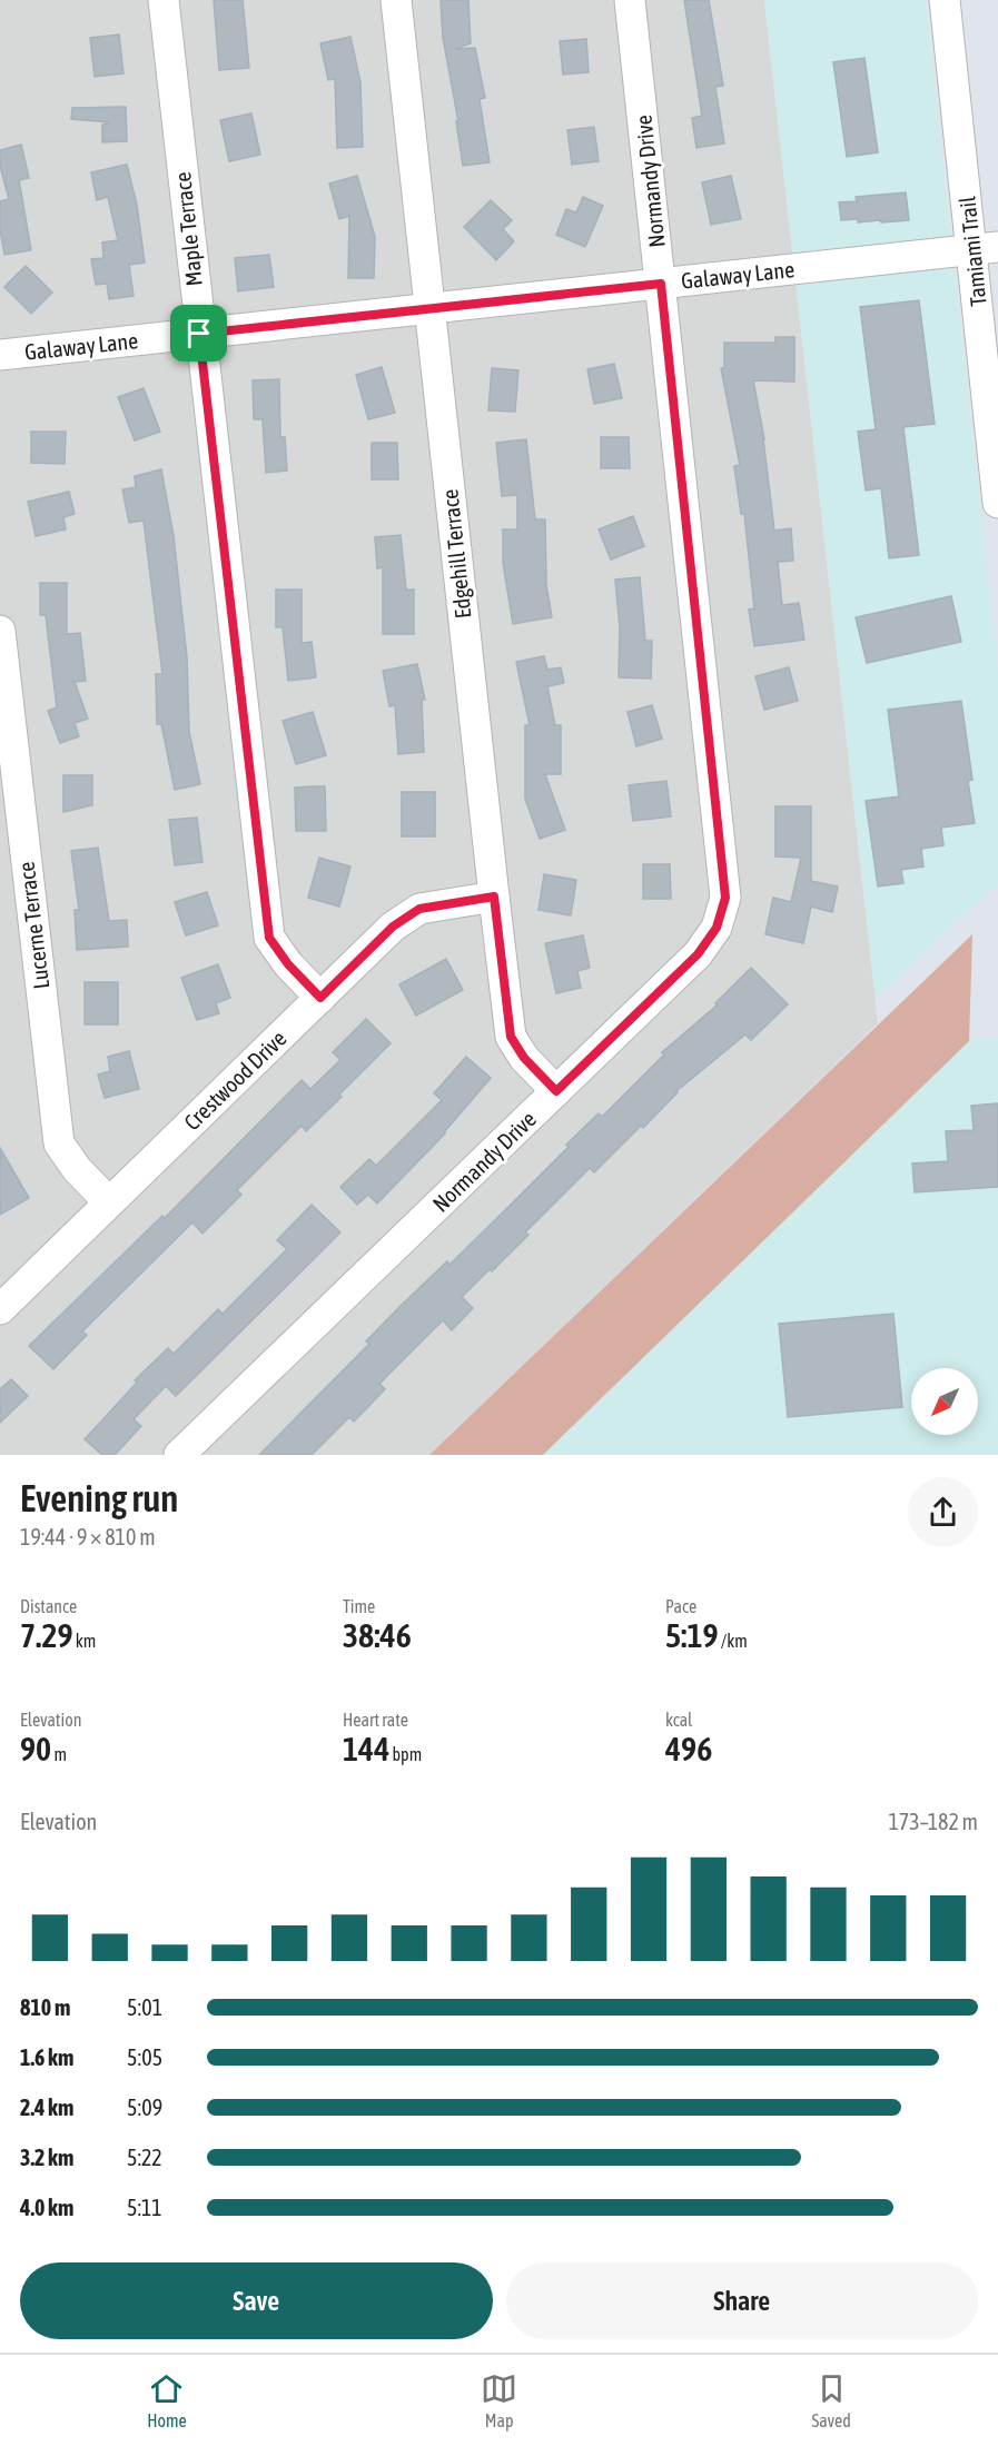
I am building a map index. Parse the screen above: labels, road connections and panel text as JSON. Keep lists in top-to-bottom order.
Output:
{
  "streets": {
    "street": [
      "Normandy Drive",
      "Maple Terrace",
      "Tamiami Trail",
      "Galaway Lane",
      "Edgehill Terrace",
      "Lucerne Terrace",
      "Crestwood Drive"
    ]
  },
  "crossings": [
    ["Normandy Drive", "Galaway Lane"],
    ["Normandy Drive", "Edgehill Terrace"],
    ["Maple Terrace", "Galaway Lane"],
    ["Maple Terrace", "Crestwood Drive"],
    ["Tamiami Trail", "Galaway Lane"],
    ["Galaway Lane", "Edgehill Terrace"],
    ["Edgehill Terrace", "Crestwood Drive"],
    ["Lucerne Terrace", "Crestwood Drive"]
  ],
  "north": "bottom left",
  "page": {
    "heading": ["Evening run", "19:44 · 9 × 810 m"],
    "stats": [
      ["Distance", "7.29 km"],
      ["Time", "38:46"],
      ["Pace", "5:19 /km"],
      ["Elevation", "90 m"],
      ["Heart rate", "144 bpm"],
      ["kcal", "496"]
    ],
    "chart": ["Elevation", "173–182 m"],
    "list": [
      {
        "name": "810 m",
        "note": "5:01"
      },
      {
        "name": "1.6 km",
        "note": "5:05"
      },
      {
        "name": "2.4 km",
        "note": "5:09"
      },
      {
        "name": "3.2 km",
        "note": "5:22"
      },
      {
        "name": "4.0 km",
        "note": "5:11"
      }
    ],
    "buttons": ["Save", "Share"],
    "tabs": ["Home", "Map", "Saved"]
  }
}
